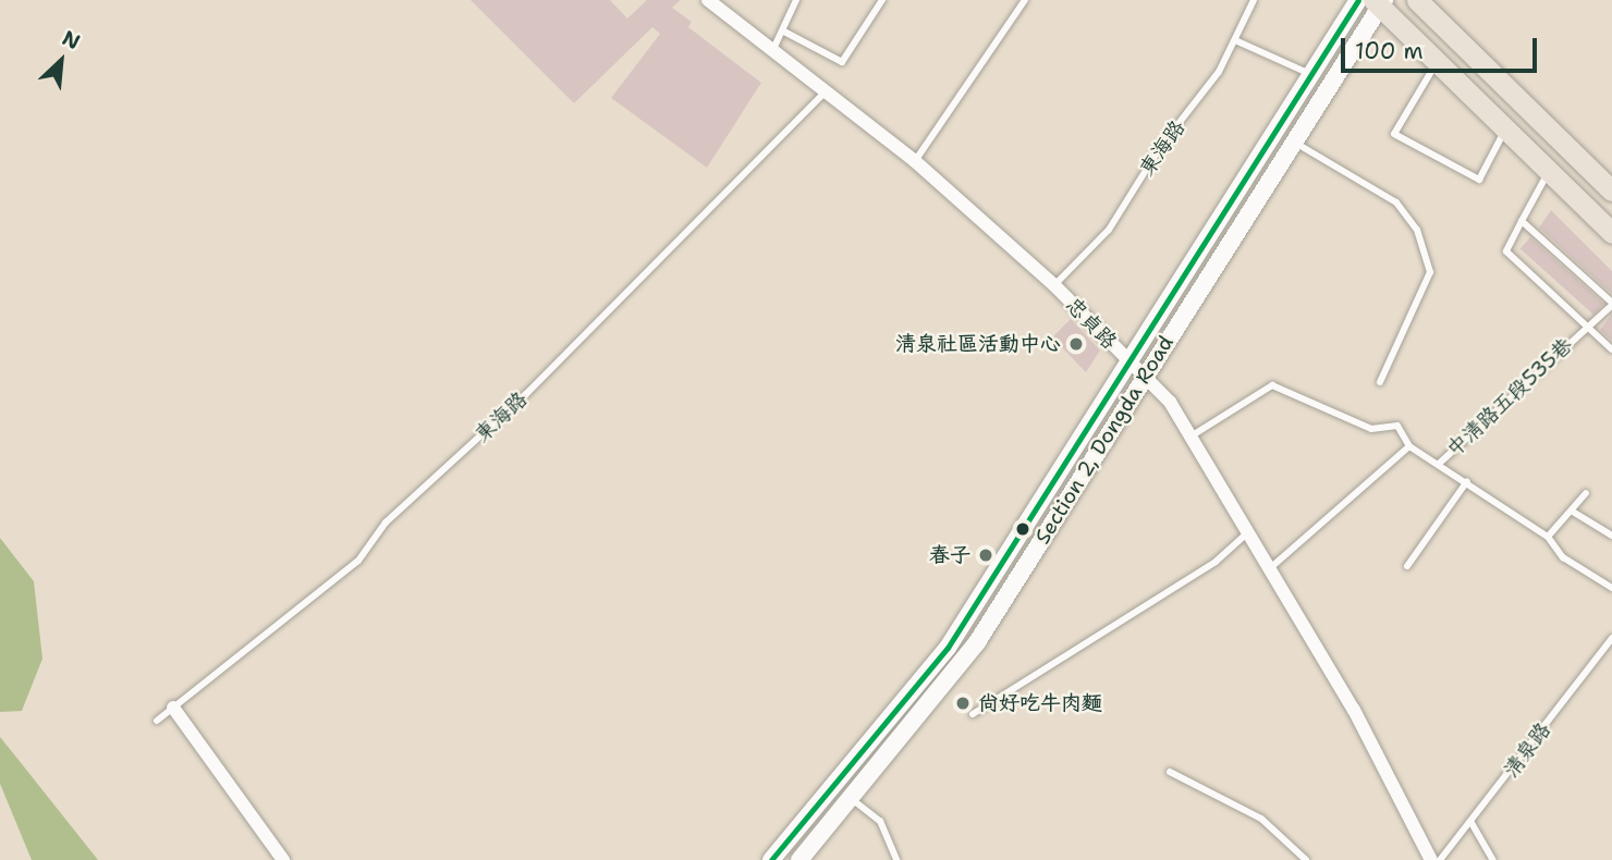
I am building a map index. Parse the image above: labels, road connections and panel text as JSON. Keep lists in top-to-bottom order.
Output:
{
  "streets": {
    "street": ["忠貞路", "Section 2, Dongda Road"],
    "lane": ["東海路", "中清路五段535巷", "清泉路"]
  },
  "crossings": [
    ["東海路", "忠貞路"],
    ["忠貞路", "Section 2, Dongda Road"]
  ],
  "places": ["清泉社區活動中心", "春子", "尚好吃牛肉麵"],
  "scale_bar": "100 m",
  "north": "top right"
}
